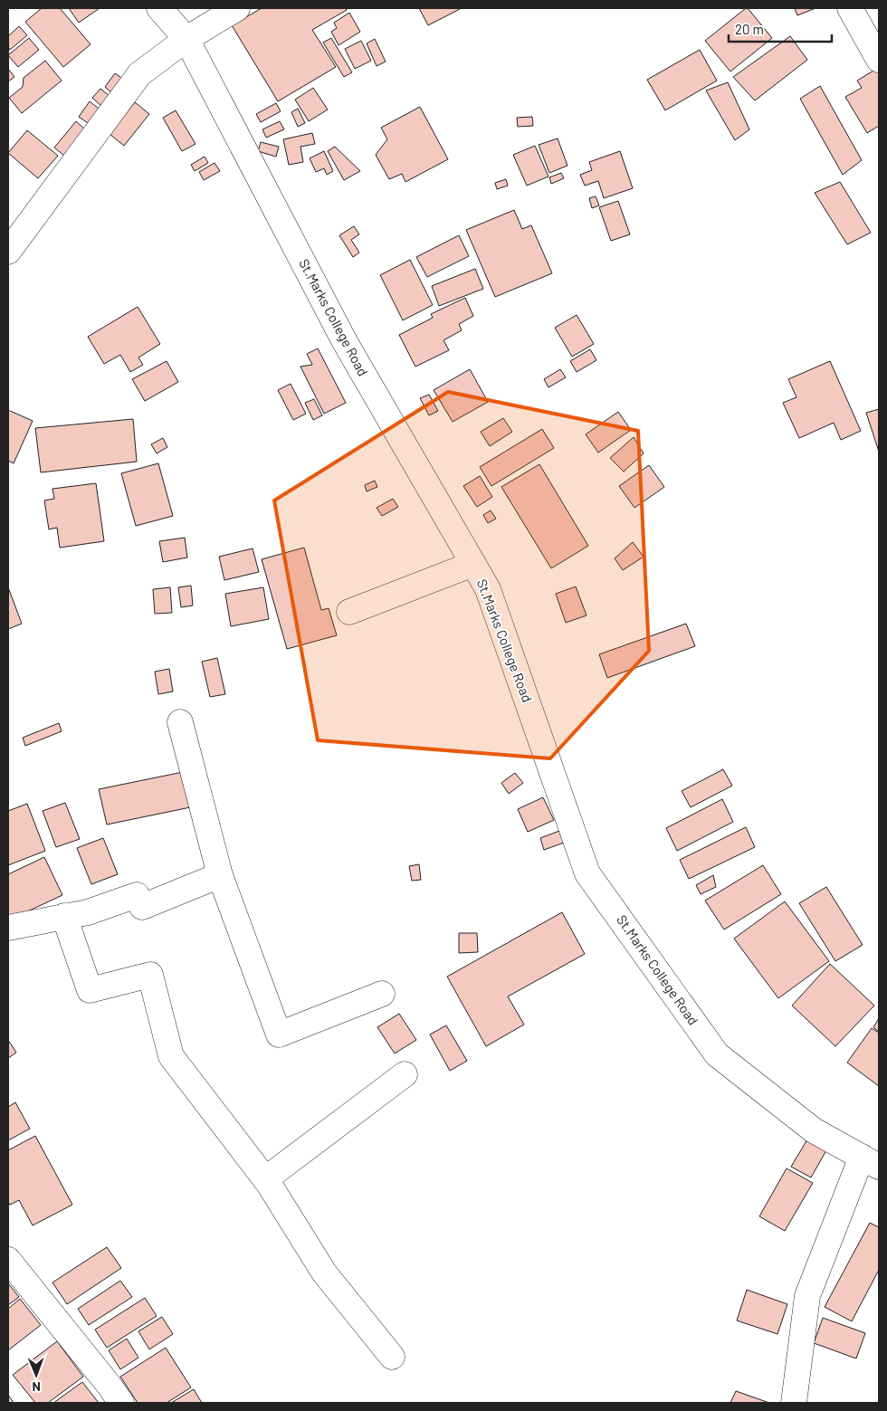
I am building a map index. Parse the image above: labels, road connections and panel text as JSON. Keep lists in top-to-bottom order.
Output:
{
  "streets": {
    "street": ["St.Marks College Road"]
  },
  "scale_bar": "20 m",
  "north": "bottom"
}
